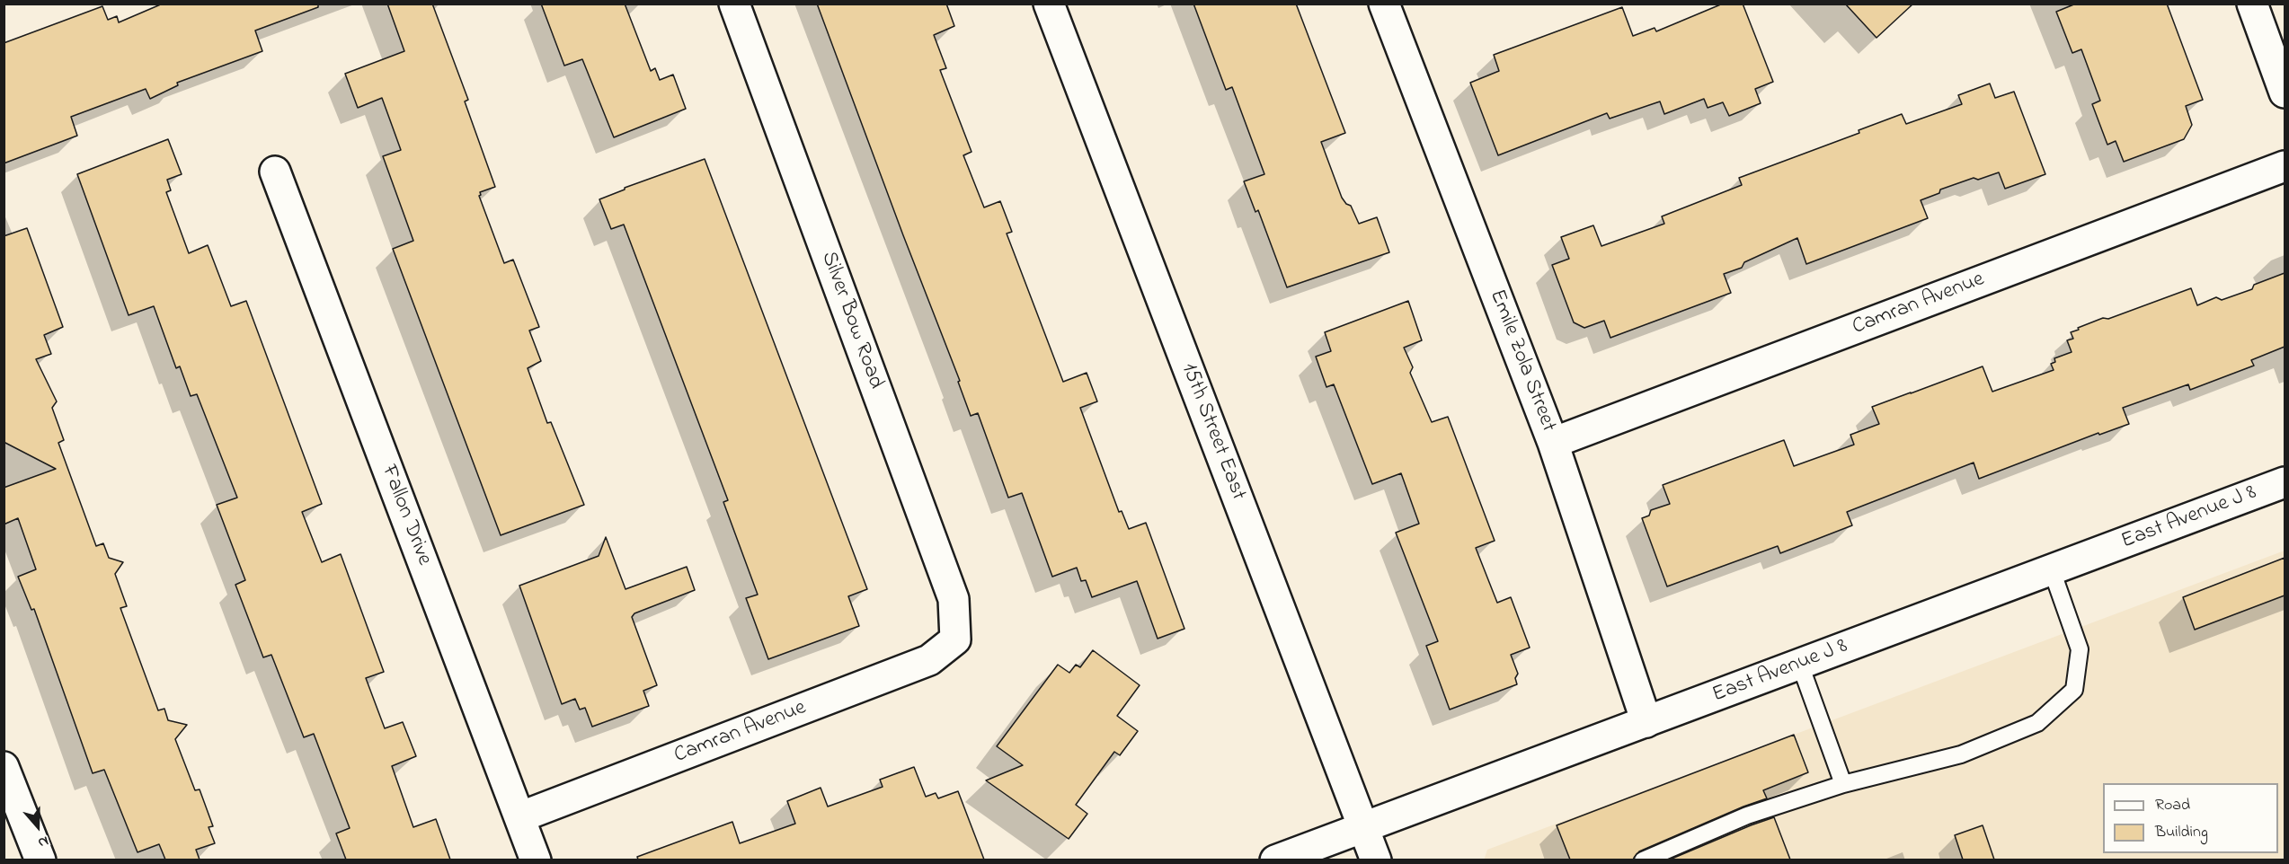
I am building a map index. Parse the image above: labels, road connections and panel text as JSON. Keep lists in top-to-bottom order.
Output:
{
  "streets": {
    "street": [
      "Camran Avenue",
      "Silver Bow Road",
      "Emile Zola Street",
      "15th Street East",
      "Fallon Drive",
      "East Avenue J 8"
    ]
  },
  "crossings": [
    ["Camran Avenue", "Silver Bow Road"],
    ["Camran Avenue", "Emile Zola Street"],
    ["Camran Avenue", "Fallon Drive"],
    ["Emile Zola Street", "East Avenue J 8"],
    ["15th Street East", "East Avenue J 8"]
  ],
  "legend": ["Road", "Building"],
  "north": "bottom"
}
